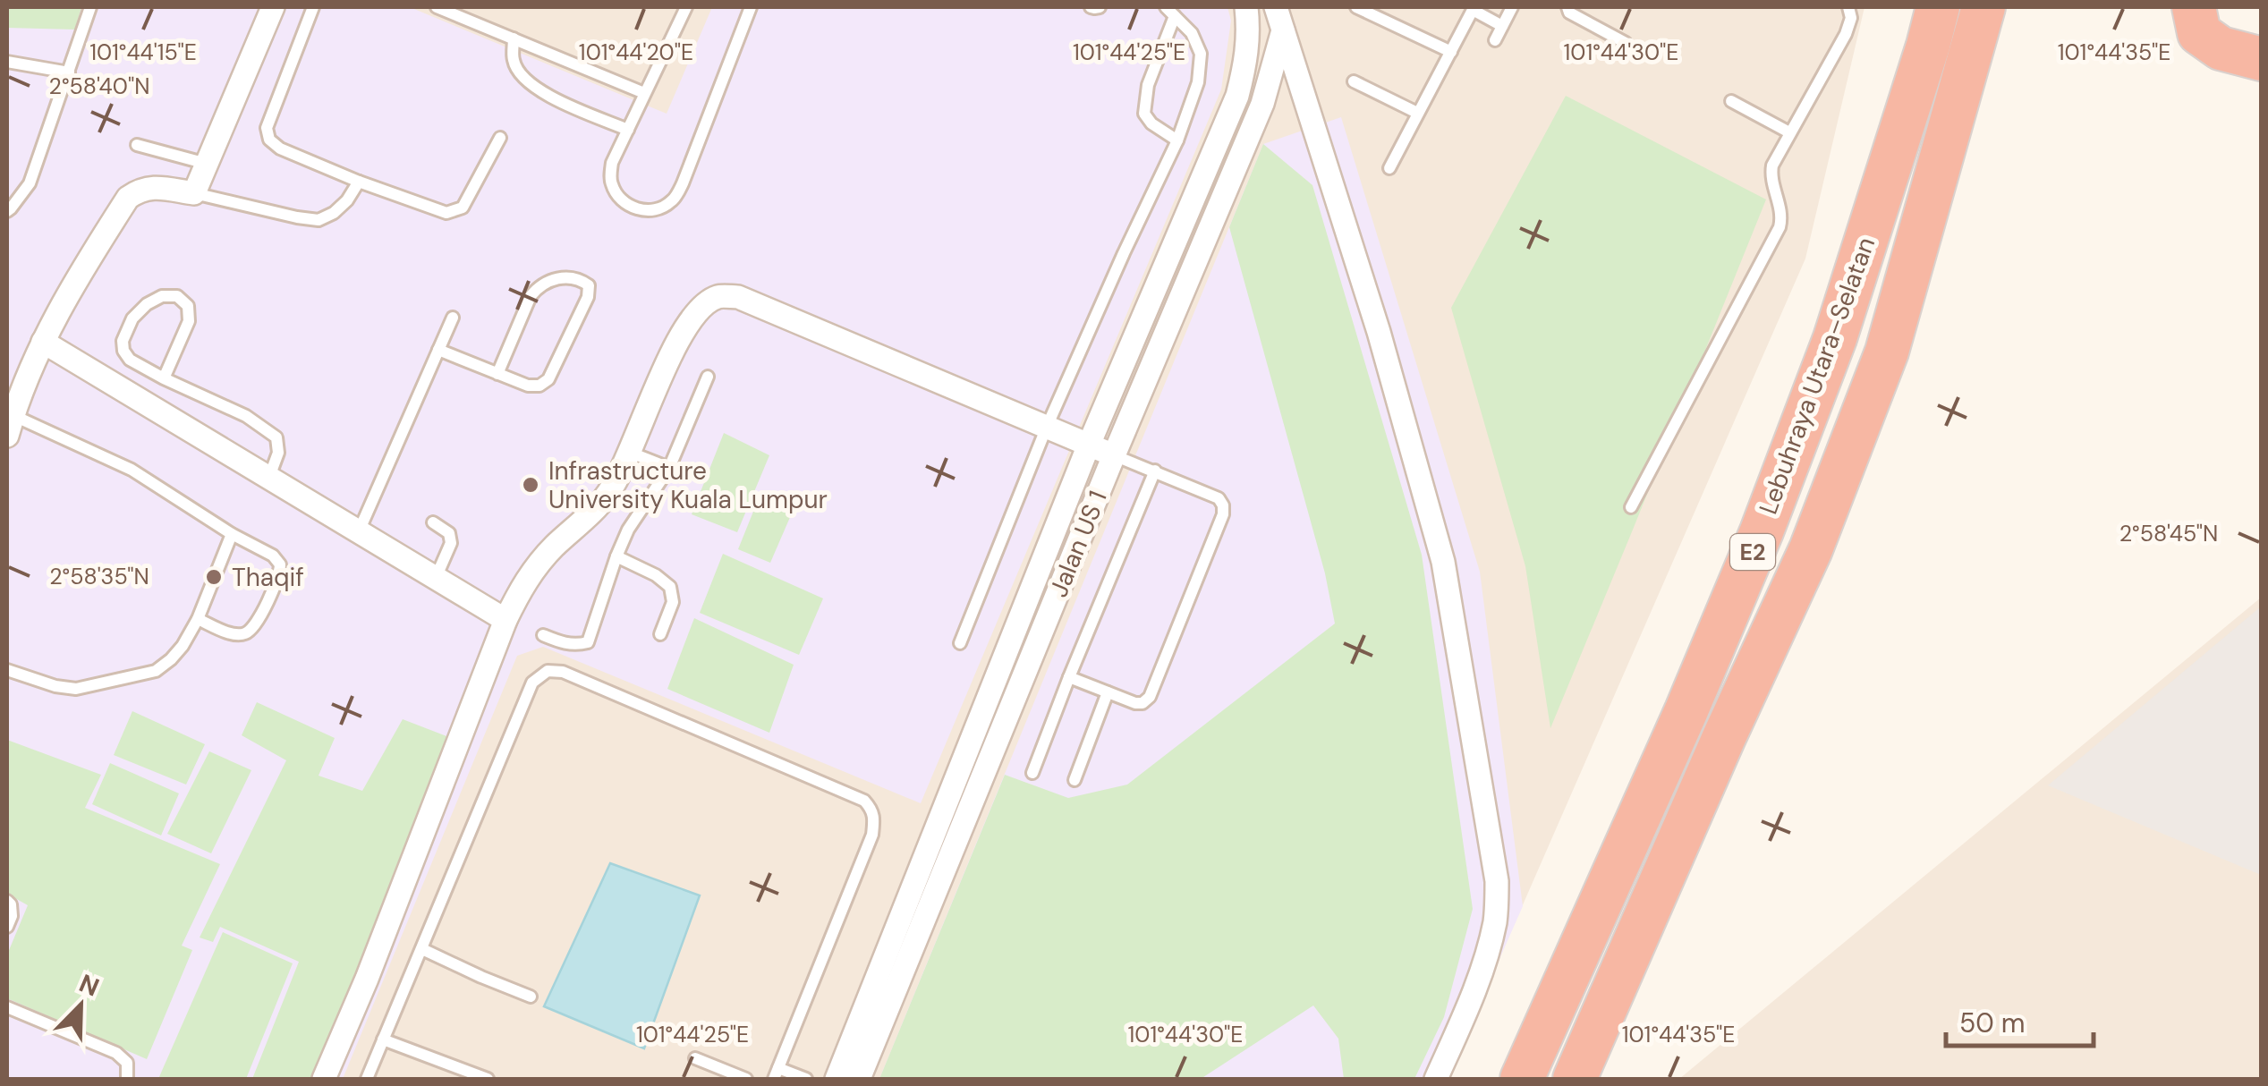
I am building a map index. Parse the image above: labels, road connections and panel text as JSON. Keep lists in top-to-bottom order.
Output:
{
  "streets": {
    "highway": ["Lebuhraya Utara–Selatan", "E2"],
    "street": ["Jalan US 1"]
  },
  "places": ["Infrastructure University Kuala Lumpur", "Thaqif"],
  "scale_bar": "50 m",
  "north": "top right",
  "coordinates": [
    "101°44'15\"E",
    "101°44'20\"E",
    "101°44'25\"E",
    "101°44'30\"E",
    "101°44'35\"E",
    "2°58'40\"N",
    "2°58'45\"N",
    "2°58'35\"N"
  ]
}
